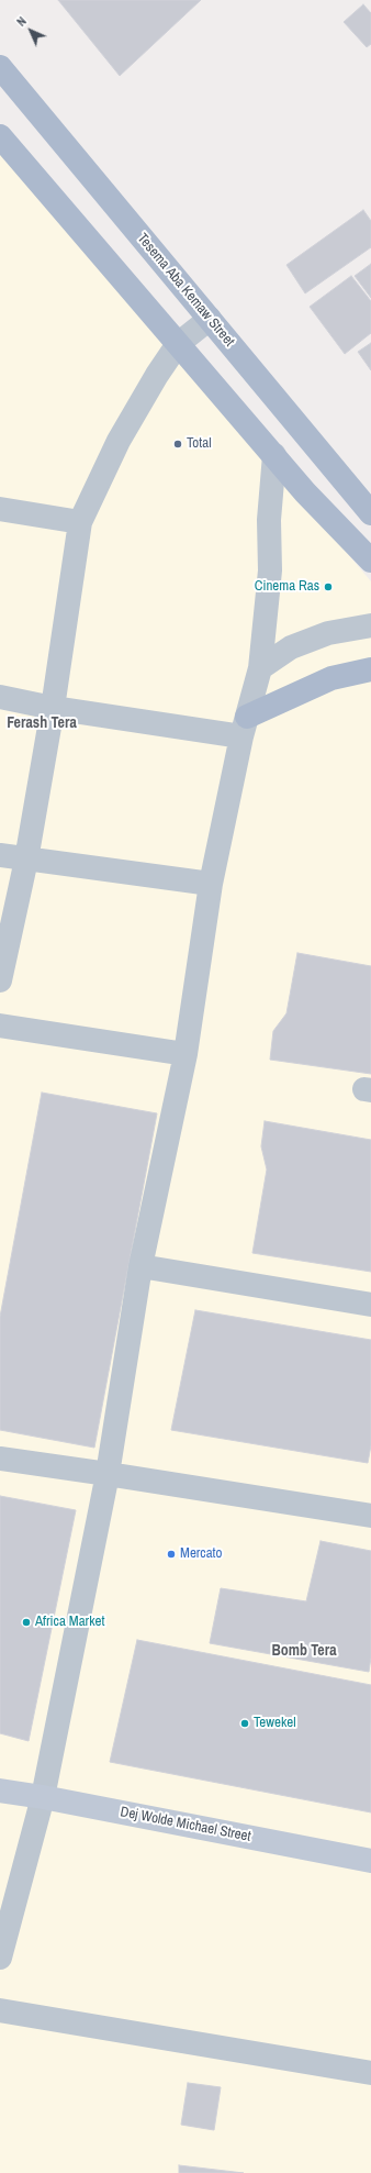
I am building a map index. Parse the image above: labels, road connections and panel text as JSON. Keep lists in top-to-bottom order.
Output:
{
  "streets": {
    "main road": ["Tesema Aba Kemaw Street"],
    "street": ["Dej Wolde Michael Street"]
  },
  "districts": ["Ferash Tera", "Bomb Tera"],
  "places": [
    "Total",
    "Cinema Ras",
    "Mercato",
    "Africa Market",
    "Tewekel"
  ],
  "north": "top left"
}
